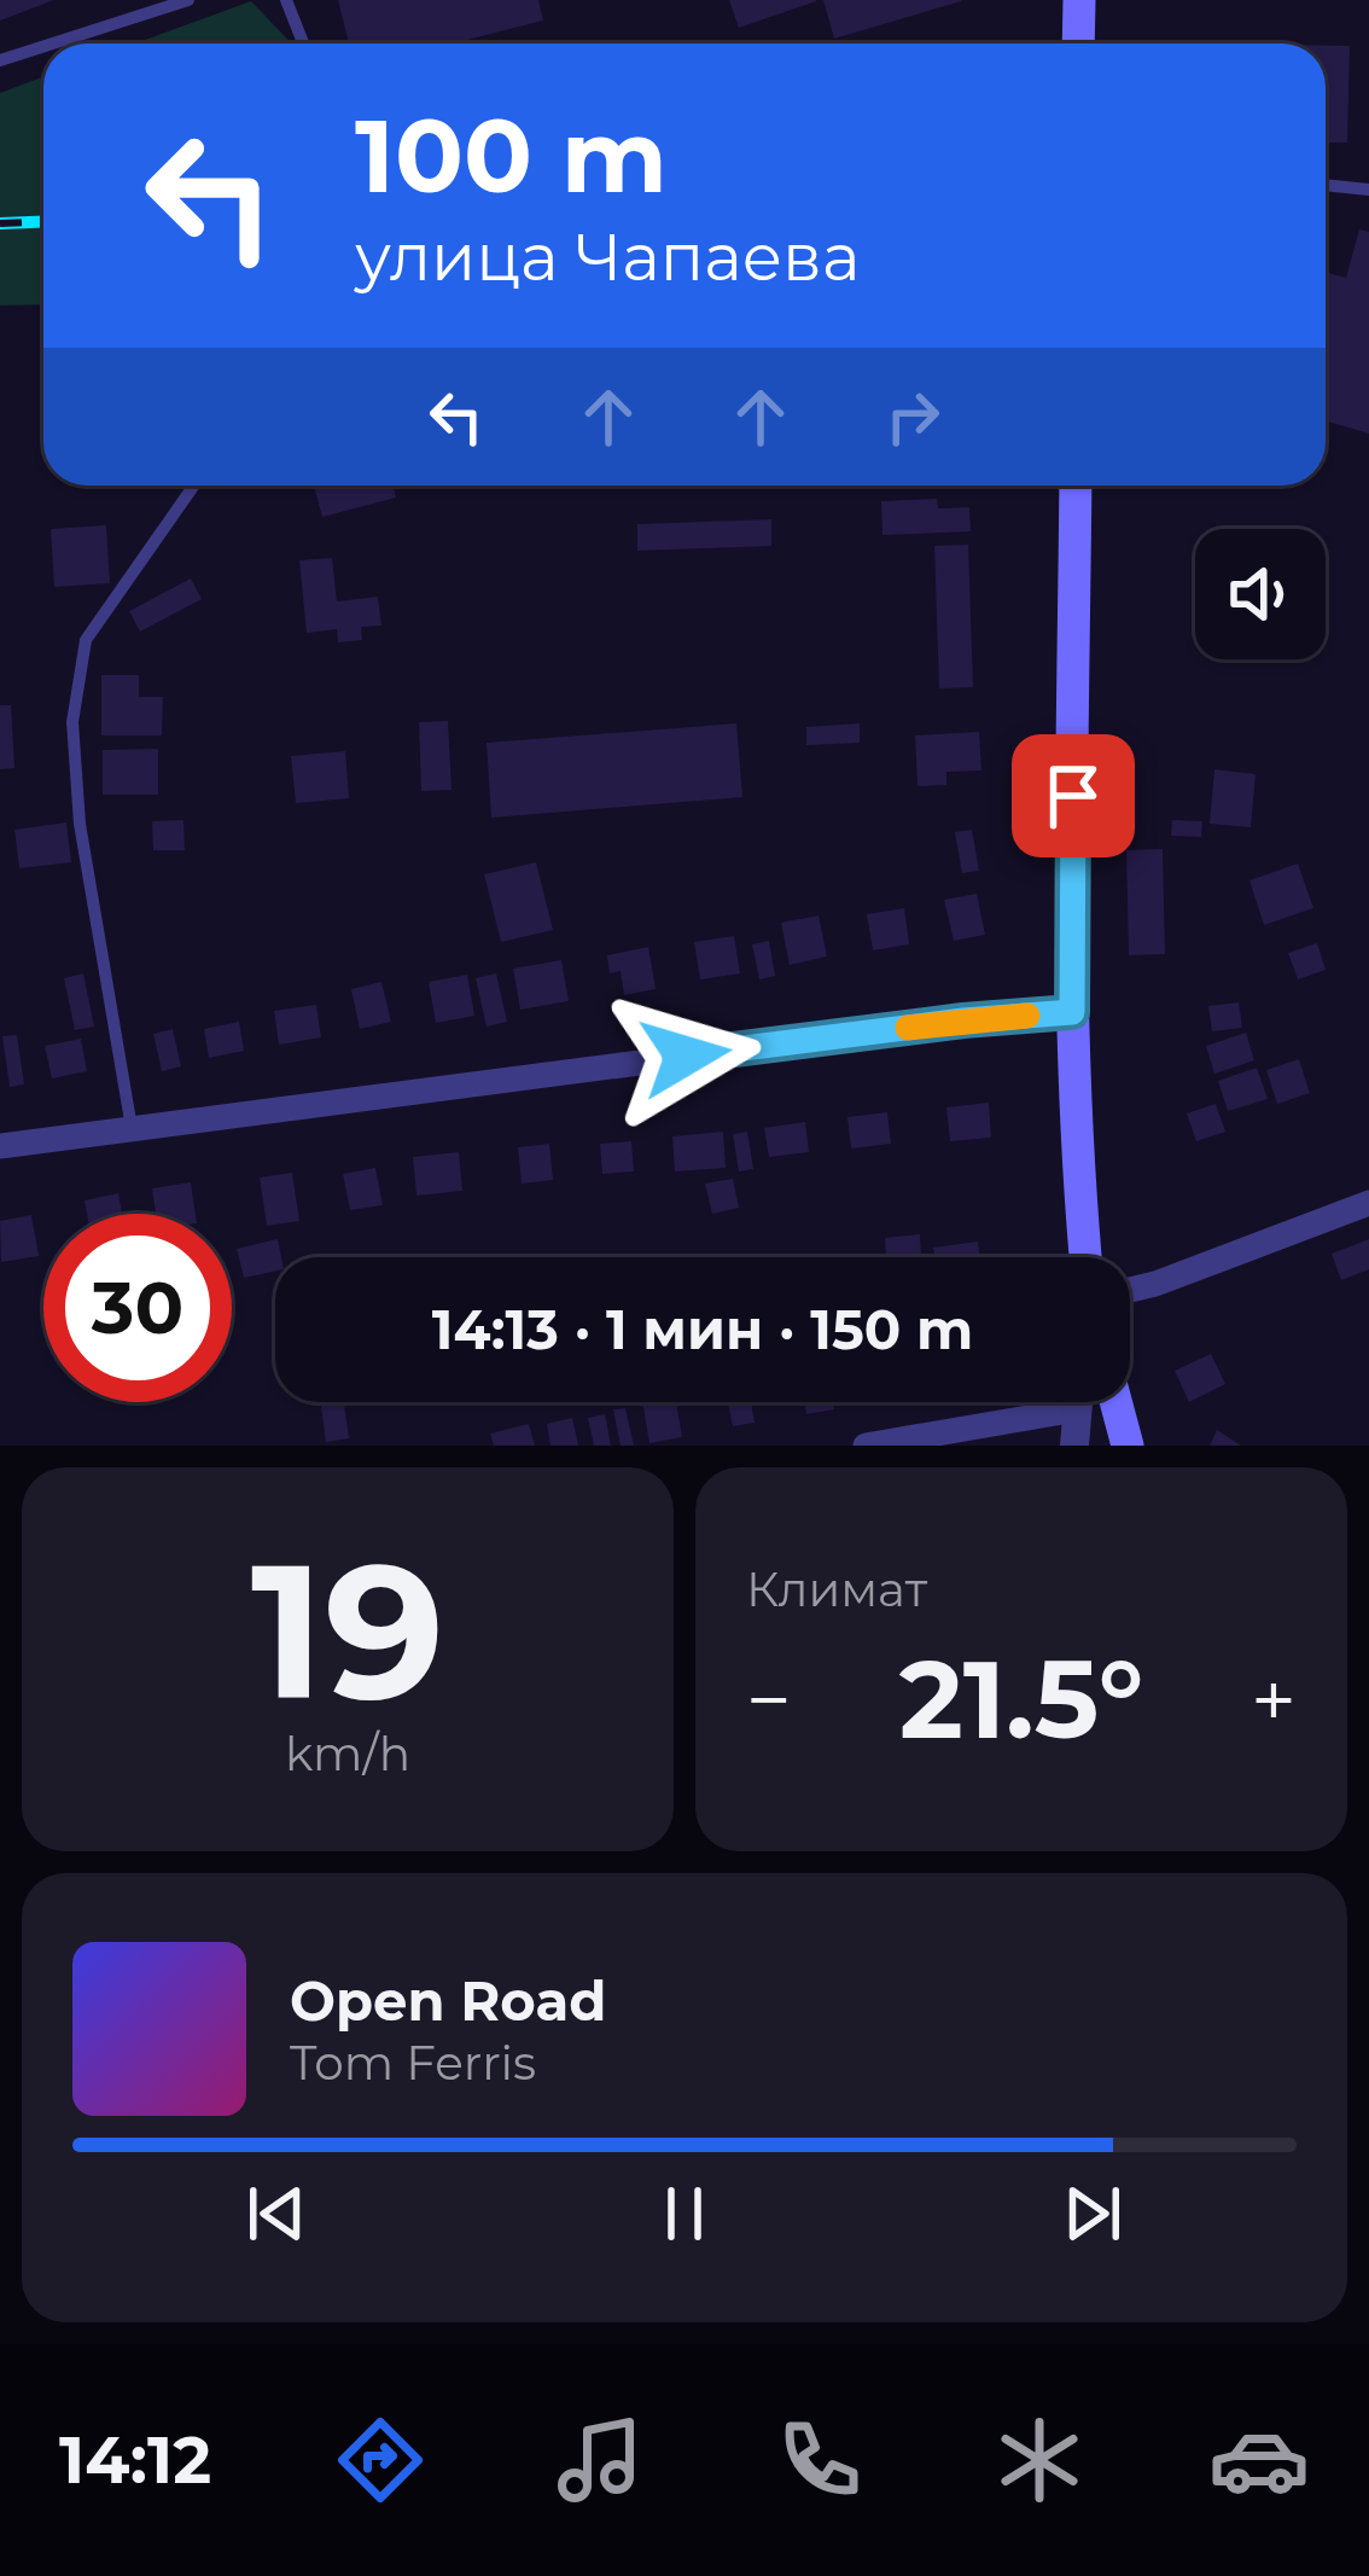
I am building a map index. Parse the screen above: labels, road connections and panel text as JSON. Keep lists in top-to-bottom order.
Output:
{
  "page": {
    "turn": ["100 m", "улица Чапаева"],
    "limit": "30",
    "trip": "14:13 · 1 мин · 150 m",
    "tile": [
      ["19", "km/h"],
      "Климат"
    ],
    "heat": ["−", "21.5°", "+"],
    "song": ["Open Road", "Tom Ferris"],
    "tabs": "14:12"
  }
}
